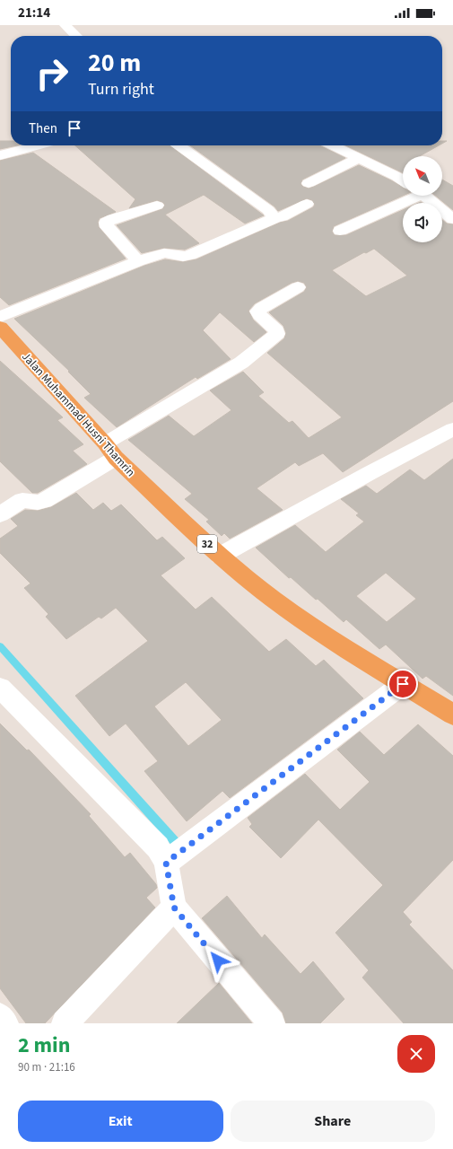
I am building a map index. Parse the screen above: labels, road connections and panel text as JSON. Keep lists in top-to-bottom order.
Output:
{
  "streets": {
    "highway": ["Jalan Muhammad Husni Thamrin", "32"]
  },
  "north": "top left",
  "page": {
    "status": "21:14",
    "turn": ["20 m", "Turn right"],
    "then": "Then",
    "heading": ["2 min", "90 m · 21:16"],
    "buttons": ["Exit", "Share"]
  }
}
